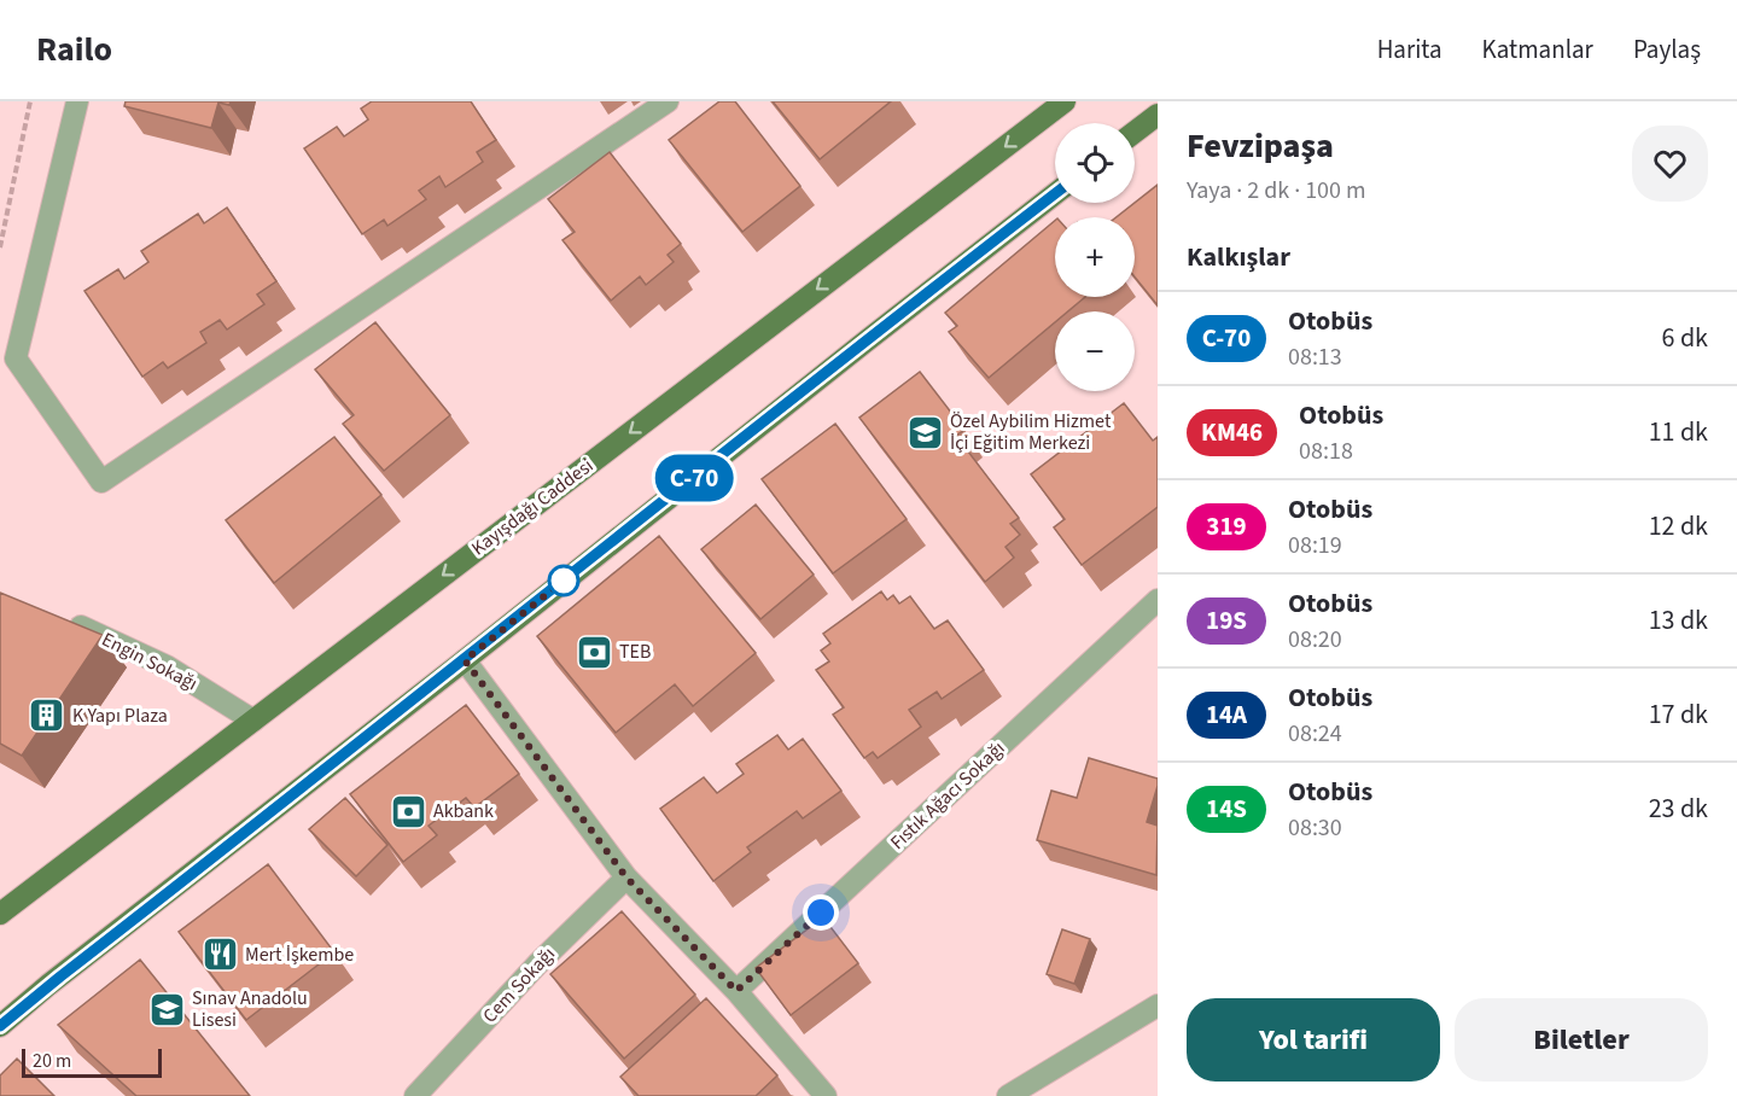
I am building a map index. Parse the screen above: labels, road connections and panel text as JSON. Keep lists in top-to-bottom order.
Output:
{
  "streets": {
    "main road": ["Kayışdağı Caddesi"],
    "street": ["Engin Sokağı", "Fıstık Ağacı Sokağı", "Cem Sokağı"]
  },
  "crossings": [
    ["Kayışdağı Caddesi", "Engin Sokağı"]
  ],
  "places": {
    "school or university": ["Özel Aybilim Hizmet İçi Eğitim Merkezi", "Sınav Anadolu Lisesi"],
    "bank": ["TEB", "Akbank"],
    "building": ["K Yapı Plaza"],
    "restaurant": ["Mert İşkembe"]
  },
  "lines": ["bus line C-70"],
  "scale_bar": "20 m",
  "page": {
    "header": "Railo",
    "nav": ["Harita", "Katmanlar", "Paylaş"],
    "on_map": "C-70",
    "heading": [
      ["Fevzipaşa", "Yaya · 2 dk · 100 m"],
      "Kalkışlar"
    ],
    "map_buttons": ["+", "−"],
    "list": [
      {
        "mark": "C-70",
        "name": "Otobüs",
        "note": "08:13",
        "value": "6 dk"
      },
      {
        "mark": "KM46",
        "name": "Otobüs",
        "note": "08:18",
        "value": "11 dk"
      },
      {
        "mark": "319",
        "name": "Otobüs",
        "note": "08:19",
        "value": "12 dk"
      },
      {
        "mark": "19S",
        "name": "Otobüs",
        "note": "08:20",
        "value": "13 dk"
      },
      {
        "mark": "14A",
        "name": "Otobüs",
        "note": "08:24",
        "value": "17 dk"
      },
      {
        "mark": "14S",
        "name": "Otobüs",
        "note": "08:30",
        "value": "23 dk"
      }
    ],
    "buttons": ["Yol tarifi", "Biletler"],
    "scale": "20 m"
  }
}
